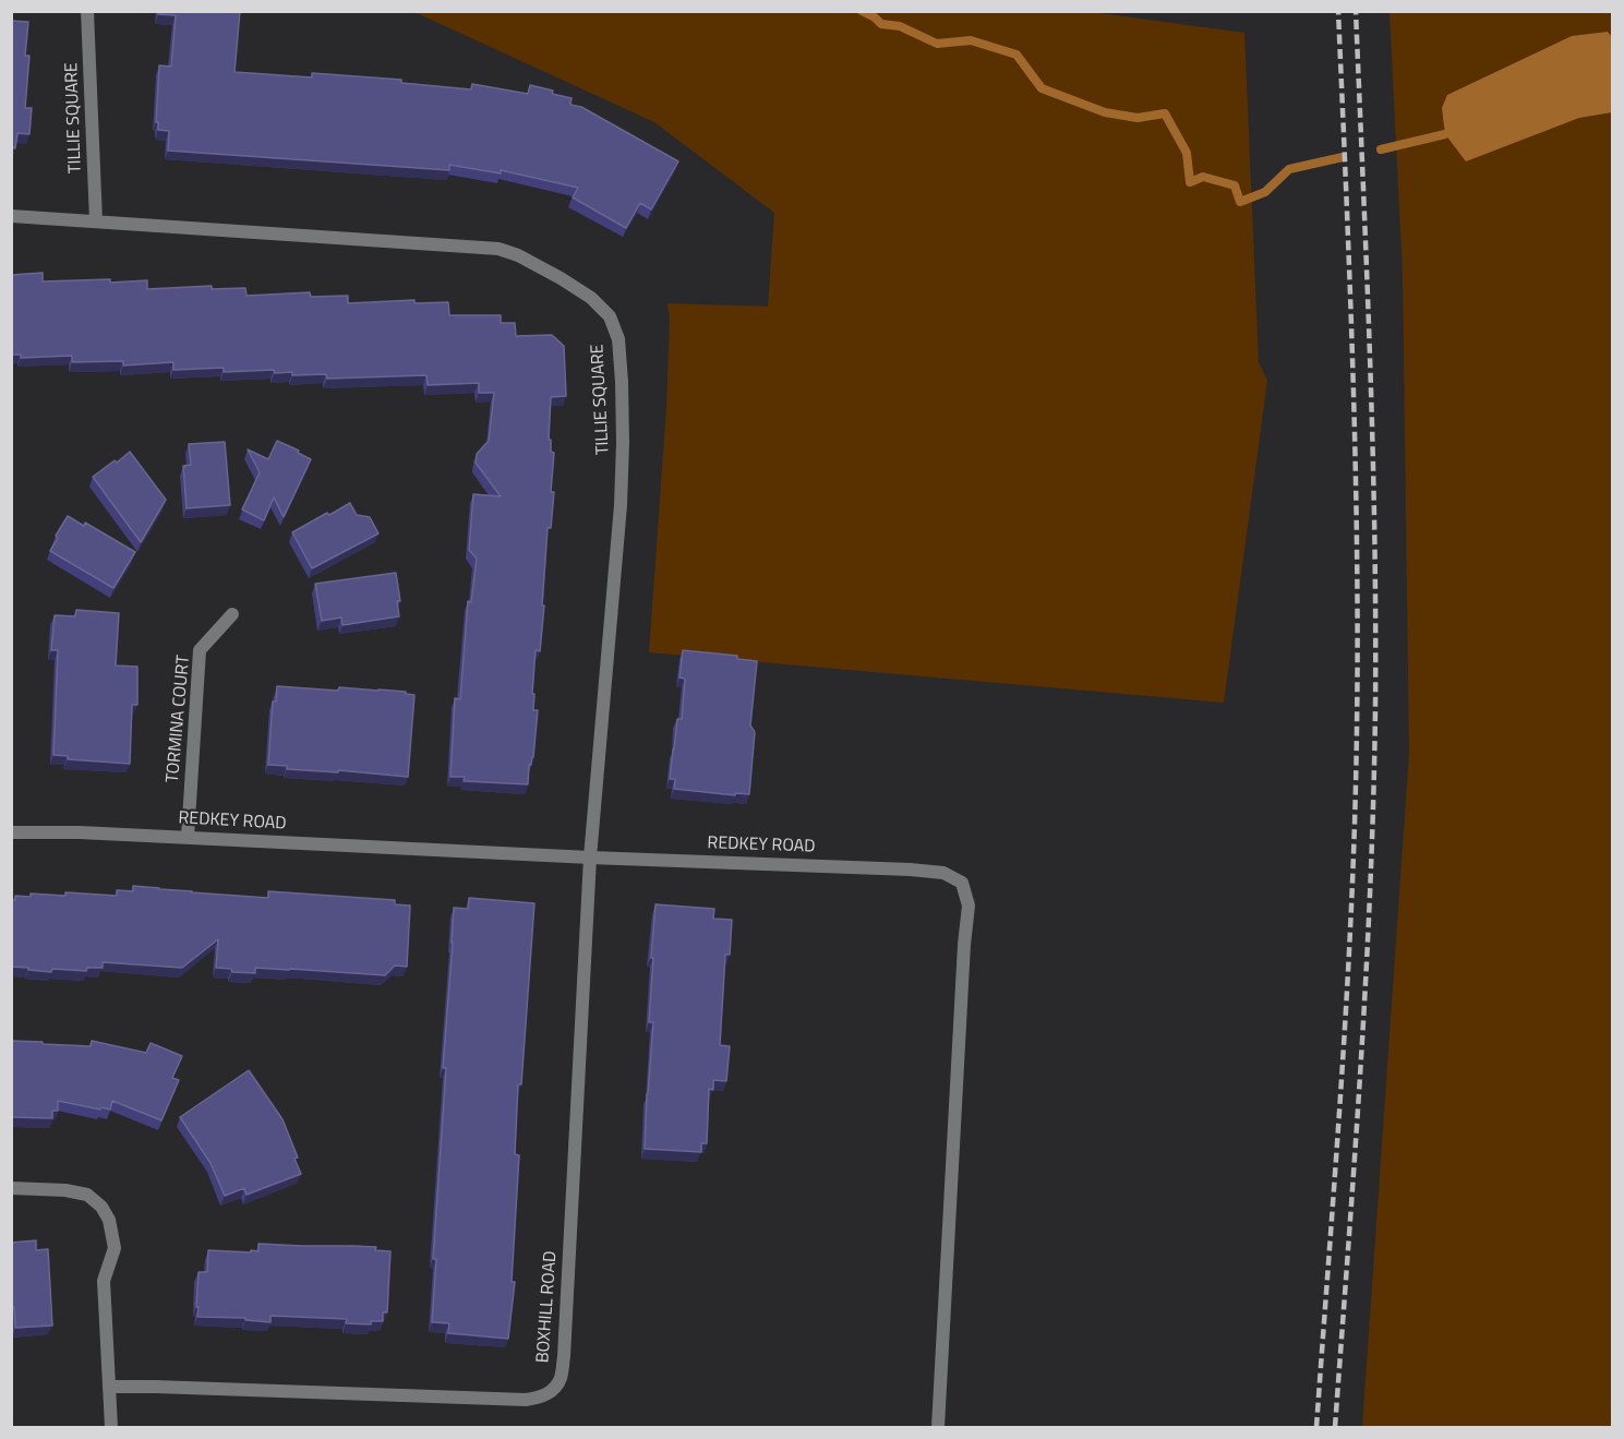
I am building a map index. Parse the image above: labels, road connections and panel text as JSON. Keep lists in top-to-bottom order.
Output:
{
  "streets": {
    "street": [
      "TILLIE SQUARE",
      "TORMINA COURT",
      "REDKEY ROAD",
      "BOXHILL ROAD"
    ]
  },
  "crossings": [
    ["TILLIE SQUARE", "REDKEY ROAD"],
    ["TILLIE SQUARE", "BOXHILL ROAD"],
    ["TORMINA COURT", "REDKEY ROAD"],
    ["REDKEY ROAD", "BOXHILL ROAD"]
  ]
}
